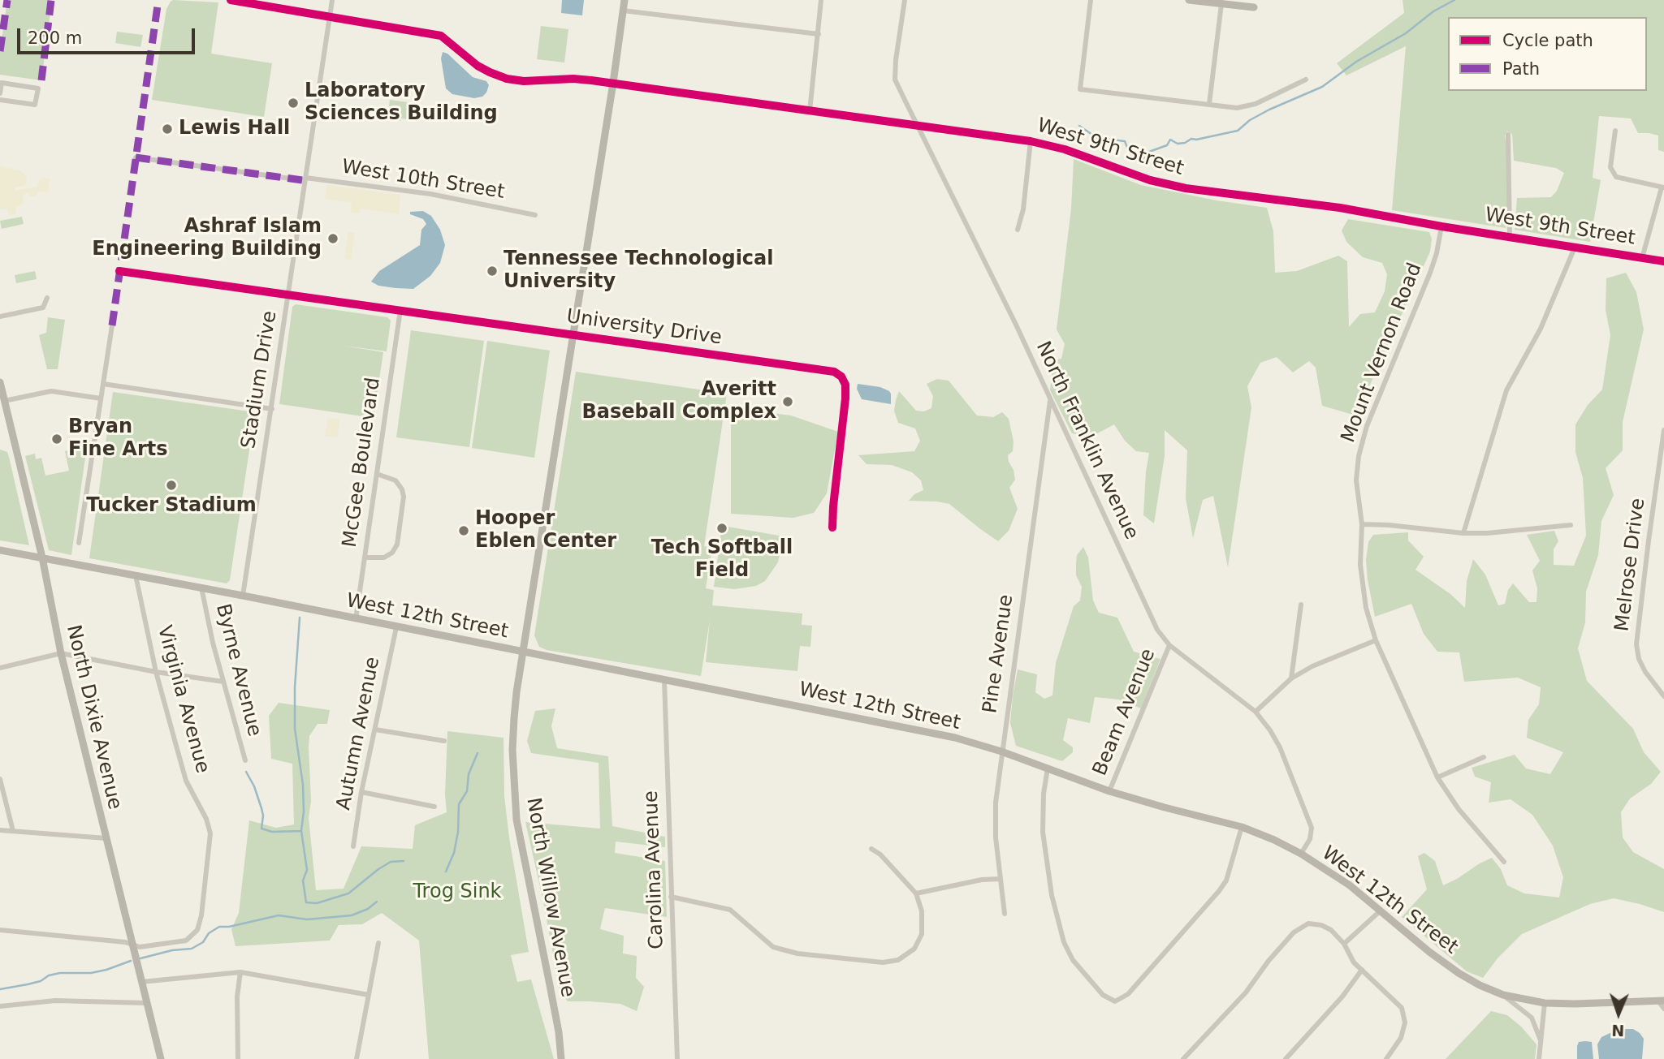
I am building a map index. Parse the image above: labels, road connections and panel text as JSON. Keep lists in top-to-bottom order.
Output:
{
  "streets": {
    "main road": ["West 12th Street", "North Dixie Avenue", "North Willow Avenue"],
    "street": [
      "West 9th Street",
      "West 10th Street",
      "University Drive",
      "Mount Vernon Road",
      "Stadium Drive",
      "North Franklin Avenue",
      "McGee Boulevard",
      "Melrose Drive",
      "Pine Avenue",
      "Byrne Avenue",
      "Virginia Avenue",
      "Beam Avenue",
      "Autumn Avenue",
      "Carolina Avenue"
    ]
  },
  "crossings": [
    ["West 9th Street", "Mount Vernon Road"],
    ["West 9th Street", "Stadium Drive"],
    ["West 9th Street", "North Franklin Avenue"],
    ["West 9th Street", "North Willow Avenue"],
    ["West 10th Street", "Stadium Drive"],
    ["University Drive", "Stadium Drive"],
    ["University Drive", "McGee Boulevard"],
    ["University Drive", "North Willow Avenue"],
    ["Stadium Drive", "West 12th Street"],
    ["North Franklin Avenue", "West 12th Street"],
    ["North Franklin Avenue", "Pine Avenue"],
    ["North Franklin Avenue", "Beam Avenue"],
    ["McGee Boulevard", "West 12th Street"],
    ["West 12th Street", "Pine Avenue"],
    ["West 12th Street", "Byrne Avenue"],
    ["West 12th Street", "Virginia Avenue"],
    ["West 12th Street", "Beam Avenue"],
    ["West 12th Street", "North Dixie Avenue"],
    ["West 12th Street", "Autumn Avenue"],
    ["West 12th Street", "Carolina Avenue"],
    ["West 12th Street", "North Willow Avenue"],
    ["Virginia Avenue", "North Dixie Avenue"]
  ],
  "parks": ["Trog Sink"],
  "places": [
    "Laboratory Sciences Building",
    "Lewis Hall",
    "Ashraf Islam Engineering Building",
    "Tennessee Technological University",
    "Averitt Baseball Complex",
    "Bryan Fine Arts",
    "Tucker Stadium",
    "Tech Softball Field",
    "Hooper Eblen Center"
  ],
  "legend": ["Cycle path", "Path"],
  "scale_bar": "200 m",
  "north": "bottom"
}
